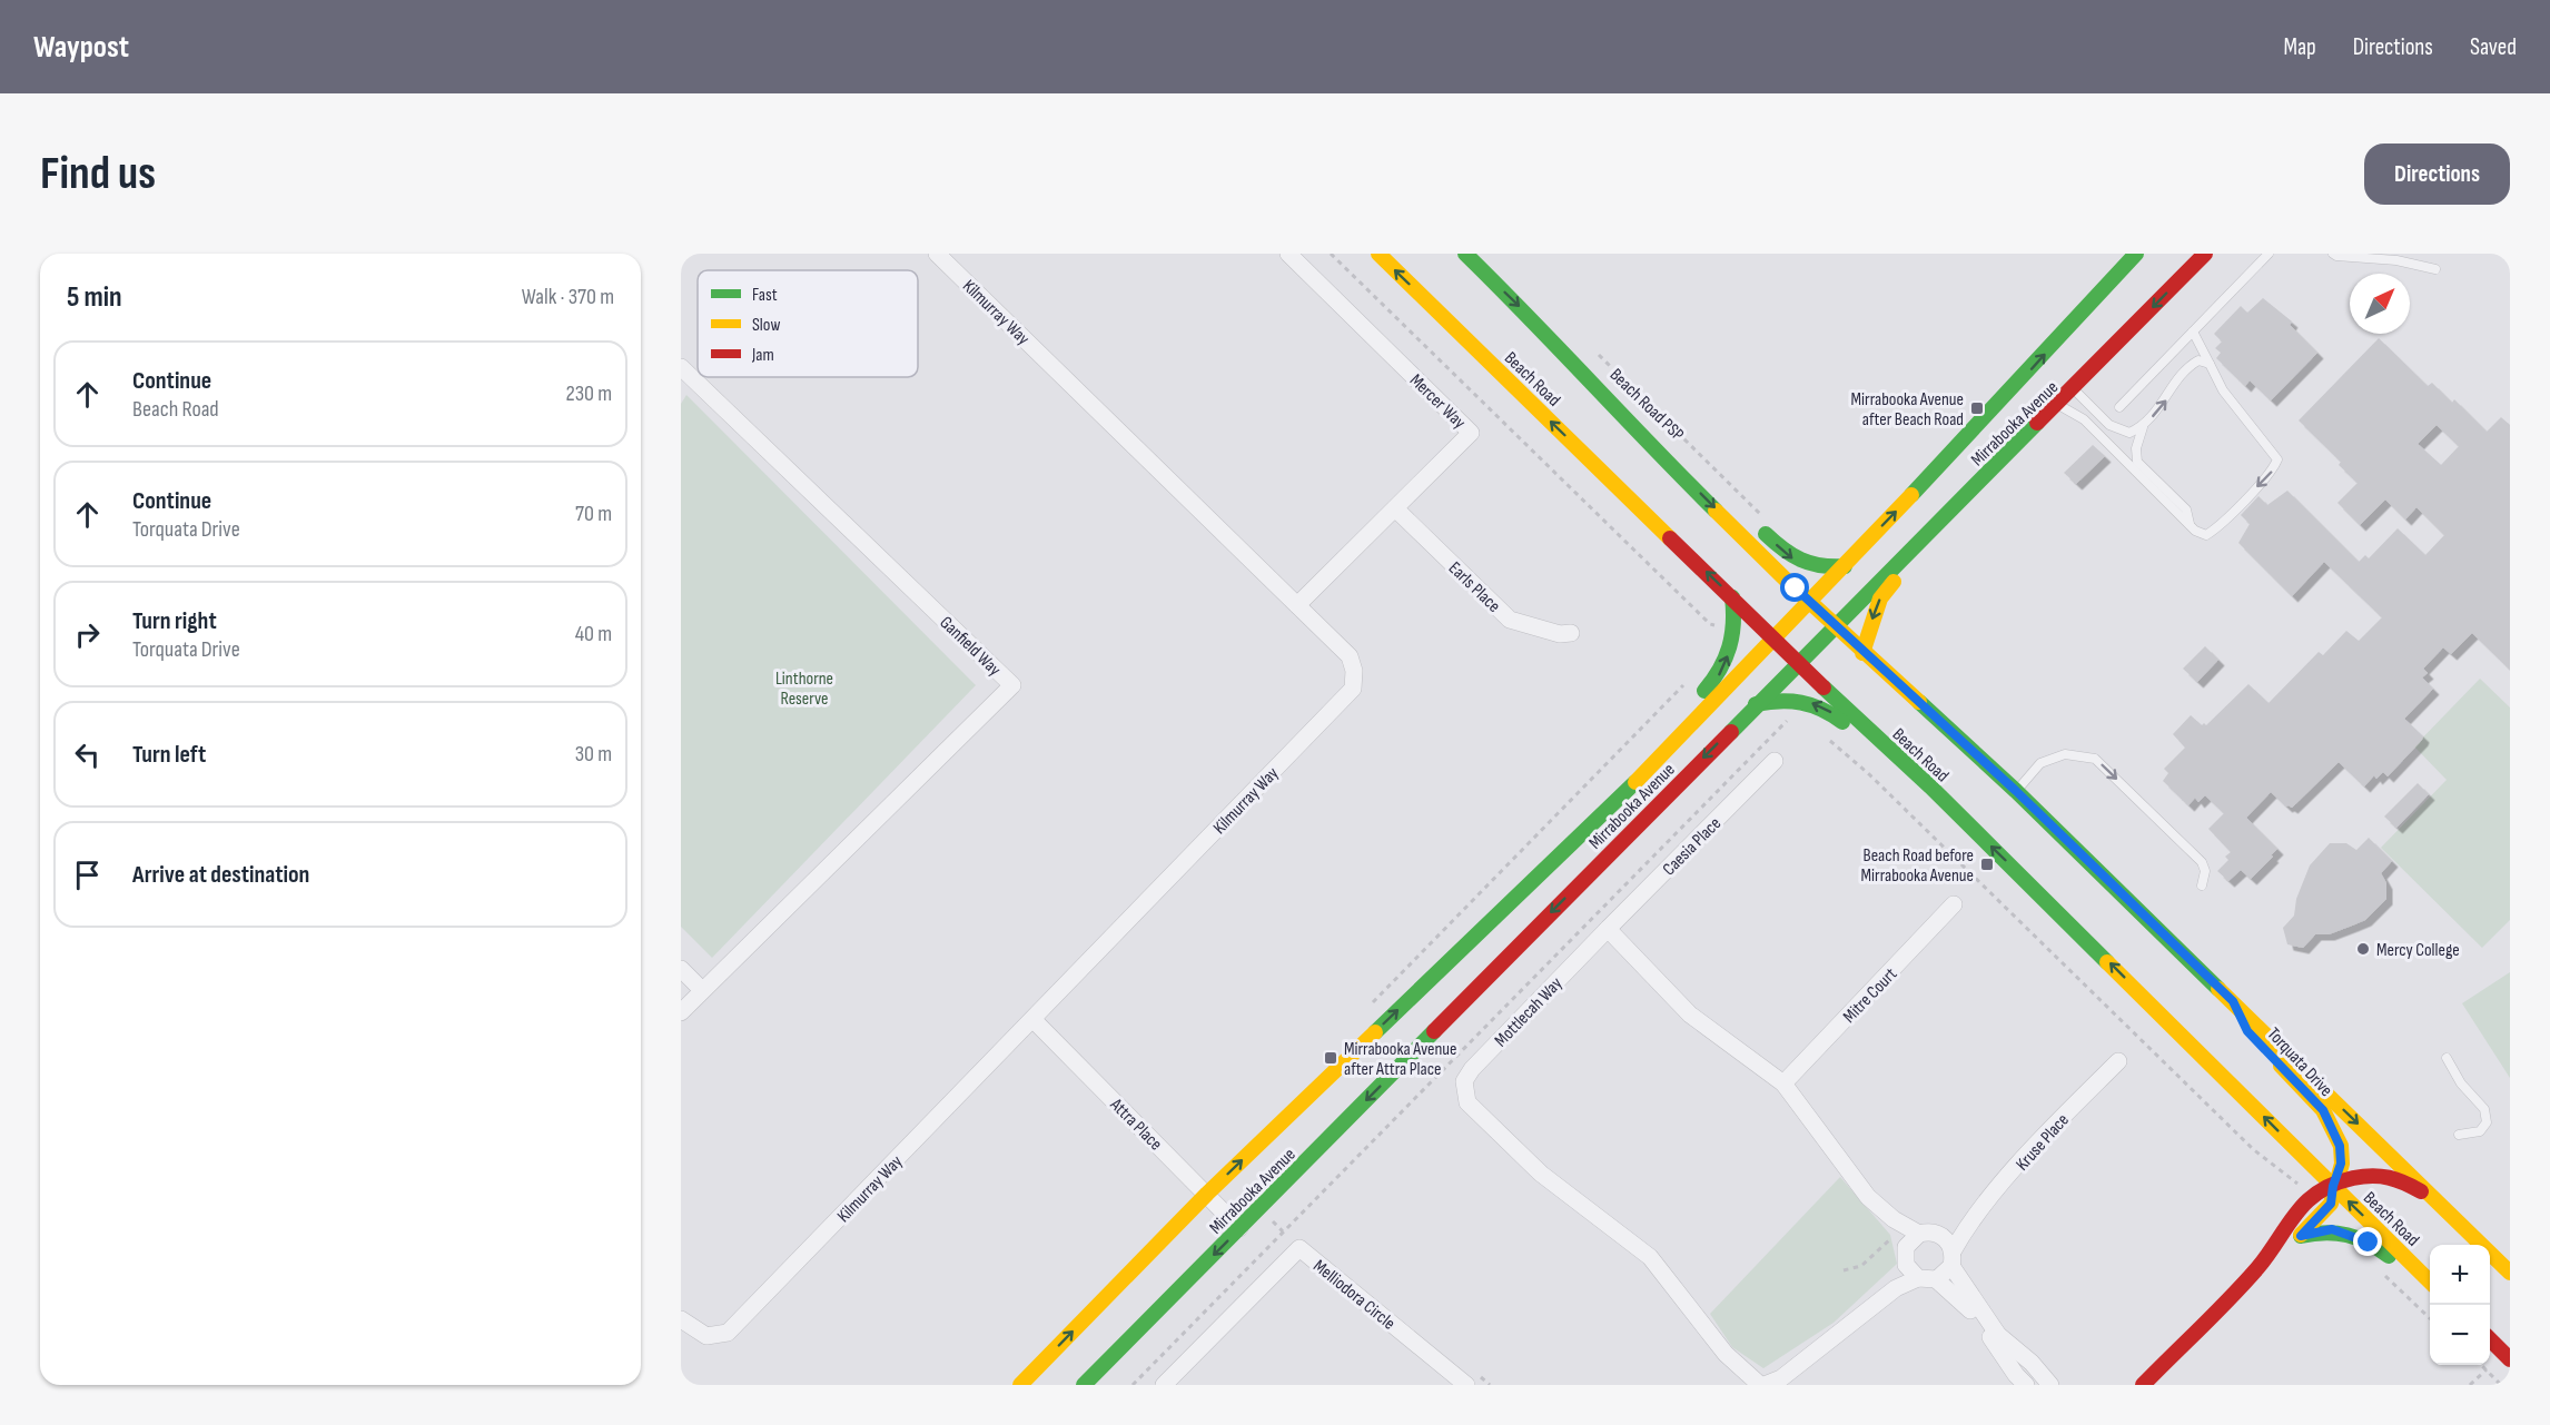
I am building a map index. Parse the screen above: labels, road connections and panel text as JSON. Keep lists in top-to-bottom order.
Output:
{
  "streets": {
    "main road": ["Beach Road", "Mirrabooka Avenue", "Torquata Drive"],
    "street": [
      "Kilmurray Way",
      "Mercer Way",
      "Earls Place",
      "Ganfield Way",
      "Caesia Place",
      "Mitre Court",
      "Mottlecah Way",
      "Attra Place",
      "Kruse Place",
      "Melliodora Circle"
    ],
    "path": ["Beach Road PSP"]
  },
  "crossings": [
    ["Kilmurray Way", "Mercer Way"],
    ["Kilmurray Way", "Attra Place"],
    ["Beach Road", "Mirrabooka Avenue"],
    ["Beach Road", "Torquata Drive"],
    ["Mercer Way", "Earls Place"],
    ["Mirrabooka Avenue", "Attra Place"],
    ["Caesia Place", "Mottlecah Way"],
    ["Mitre Court", "Mottlecah Way"],
    ["Mottlecah Way", "Kruse Place"]
  ],
  "parks": ["Linthorne Reserve"],
  "places": {
    "transit": ["Mirrabooka Avenue after Beach Road", "Beach Road before Mirrabooka Avenue", "Mirrabooka Avenue after Attra Place"],
    "other": ["Mercy College"]
  },
  "legend": ["Fast", "Slow", "Jam"],
  "north": "top right",
  "page": {
    "header": "Waypost",
    "nav": ["Map", "Directions", "Saved"],
    "buttons": "Directions",
    "title": "Find us",
    "heading": ["5 min", "Walk · 370 m"],
    "list": [
      ["Continue", "Beach Road", "230 m"],
      ["Continue", "Torquata Drive", "70 m"],
      ["Turn right", "Torquata Drive", "40 m"],
      ["Turn left", "30 m"],
      "Arrive at destination"
    ],
    "map_buttons": ["+", "−"]
  }
}
